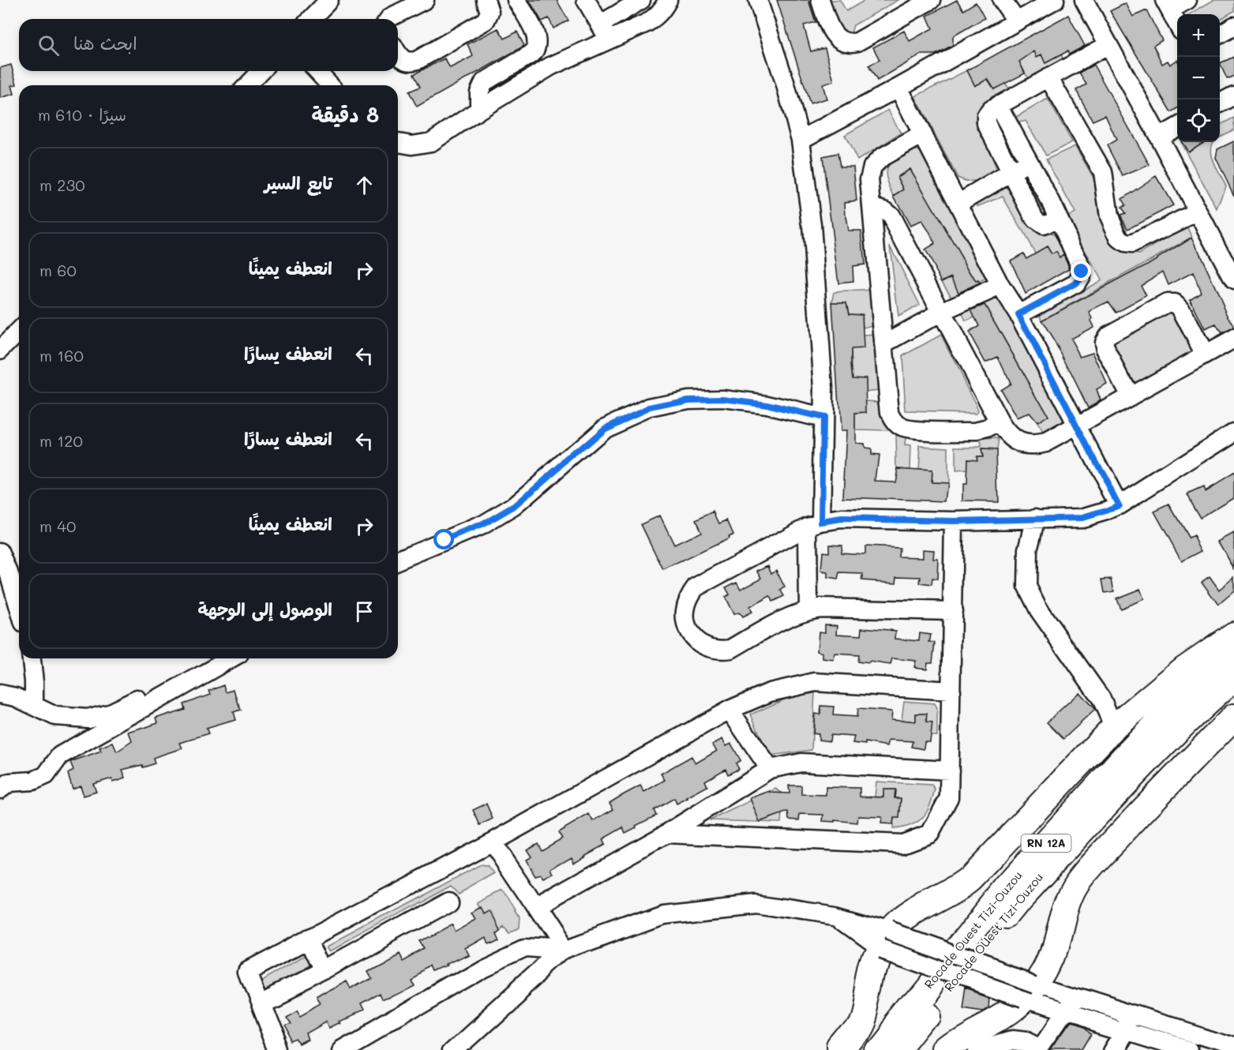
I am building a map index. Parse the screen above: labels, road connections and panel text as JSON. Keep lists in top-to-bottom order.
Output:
{
  "streets": {
    "highway": ["RN 12A", "Rocade Ouest Tizi-Ouzou", "Rocade OUest Tizi-Ouzou"]
  },
  "page": {
    "map_buttons": ["+", "−"],
    "search": "ابحث هنا",
    "heading": ["8 دقيقة", "سيرًا · 610 m"],
    "list": [
      ["تابع السير", "230 m"],
      ["انعطف يمينًا", "60 m"],
      ["انعطف يسارًا", "160 m"],
      ["انعطف يسارًا", "120 m"],
      ["انعطف يمينًا", "40 m"],
      "الوصول إلى الوجهة"
    ]
  }
}
